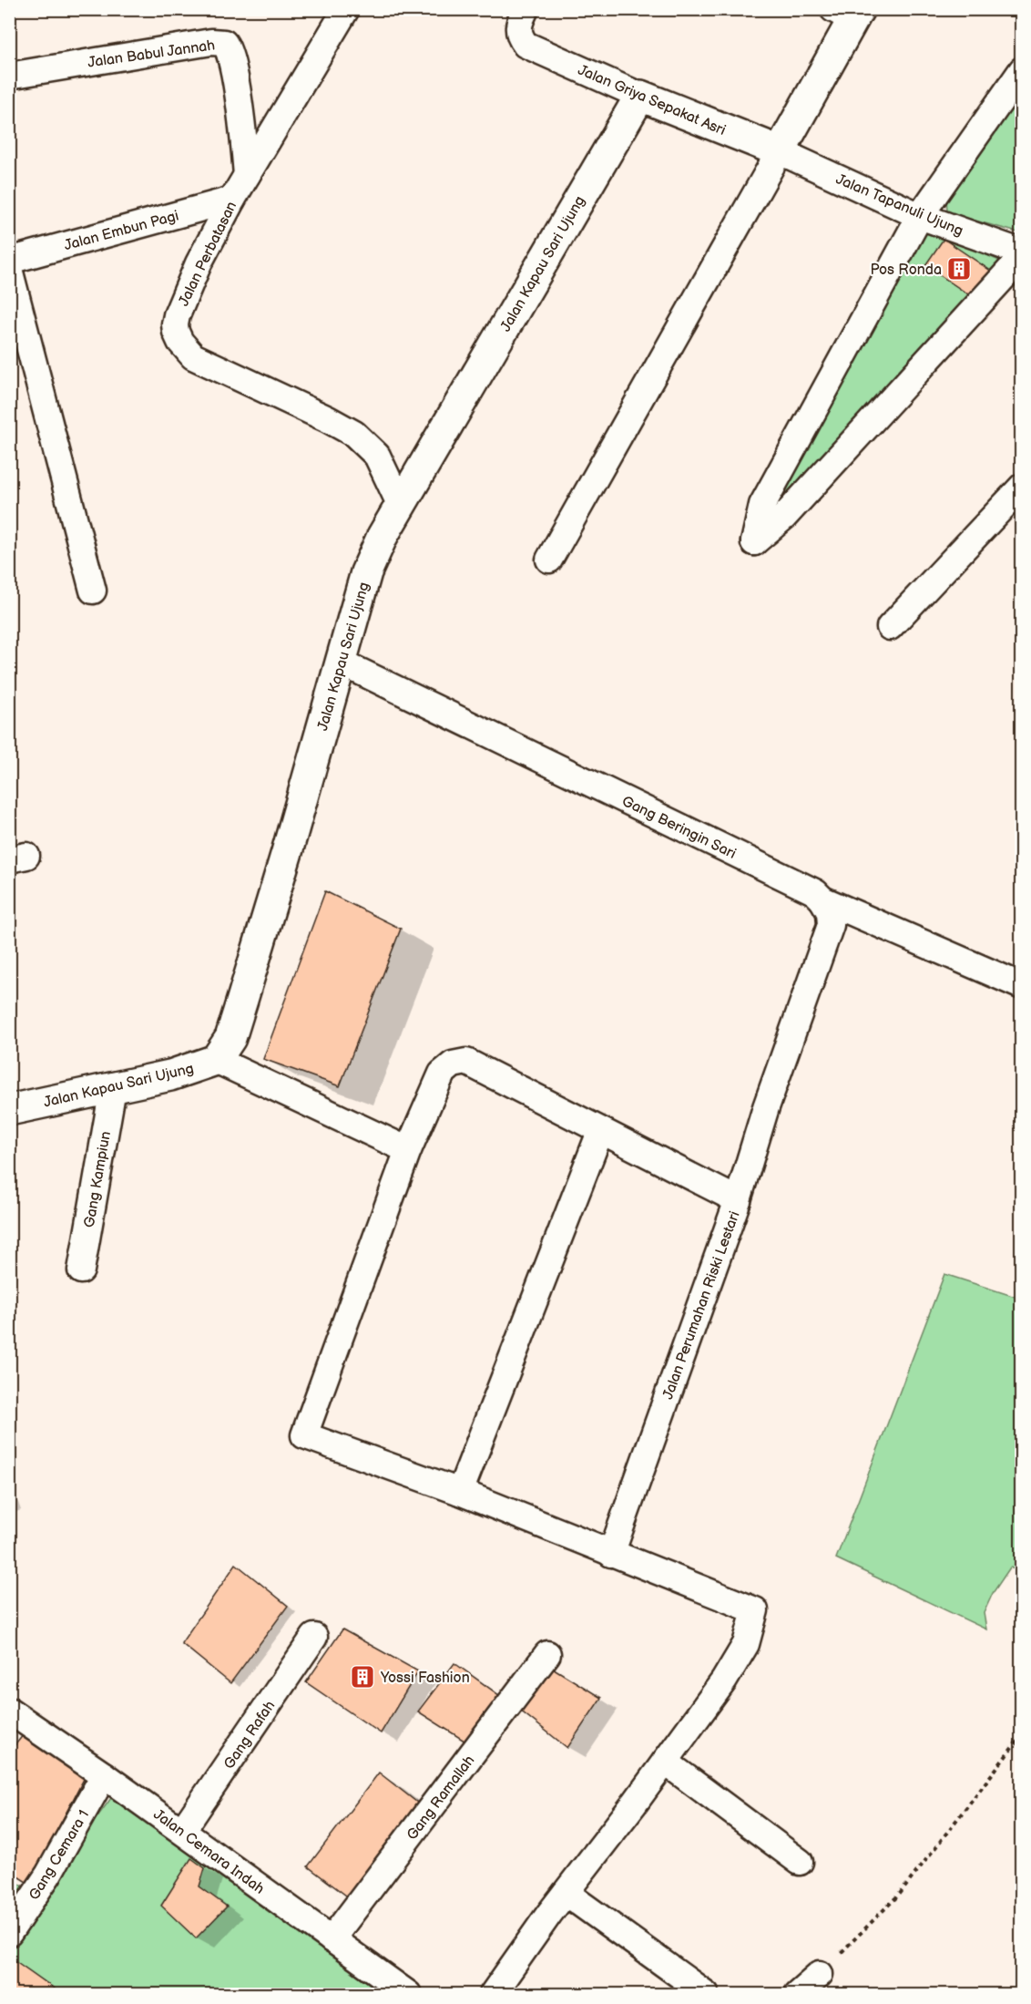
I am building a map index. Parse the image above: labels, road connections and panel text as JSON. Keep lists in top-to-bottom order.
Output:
{
  "streets": {
    "street": [
      "Jalan Babul Jannah",
      "Jalan Griya Sepakat Asri",
      "Jalan Tapanuli Ujung",
      "Jalan Embun Pagi",
      "Jalan Perbatasan",
      "Jalan Kapau Sari Ujung",
      "Gang Beringin Sari",
      "Gang Kampiun",
      "Jalan Perumahan Riski Lestari",
      "Gang Rafah",
      "Gang Ramallah",
      "Jalan Cemara Indah",
      "Gang Cemara 1"
    ]
  },
  "crossings": [
    ["Jalan Babul Jannah", "Jalan Perbatasan"],
    ["Jalan Griya Sepakat Asri", "Jalan Tapanuli Ujung"],
    ["Jalan Griya Sepakat Asri", "Jalan Kapau Sari Ujung"],
    ["Jalan Embun Pagi", "Jalan Perbatasan"],
    ["Jalan Perbatasan", "Jalan Kapau Sari Ujung"],
    ["Jalan Kapau Sari Ujung", "Gang Beringin Sari"],
    ["Jalan Kapau Sari Ujung", "Gang Kampiun"],
    ["Gang Rafah", "Jalan Cemara Indah"],
    ["Gang Ramallah", "Jalan Cemara Indah"],
    ["Jalan Cemara Indah", "Gang Cemara 1"]
  ],
  "places": {
    "building": ["Pos Ronda", "Yossi Fashion"]
  }
}
